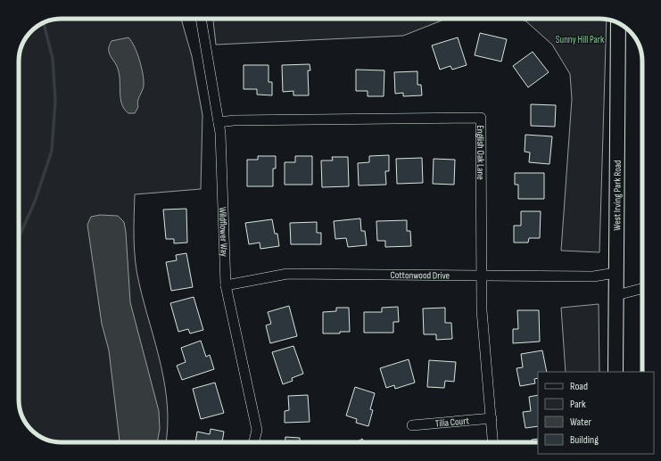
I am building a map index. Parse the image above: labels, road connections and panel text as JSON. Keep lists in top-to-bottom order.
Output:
{
  "streets": {
    "main road": ["West Irving Park Road"],
    "street": [
      "English Oak Lane",
      "Wildflower Way",
      "Cottonwood Drive",
      "Tilia Court"
    ]
  },
  "crossings": [
    ["English Oak Lane", "Wildflower Way"],
    ["English Oak Lane", "Cottonwood Drive"],
    ["English Oak Lane", "Tilia Court"],
    ["West Irving Park Road", "Cottonwood Drive"],
    ["Wildflower Way", "Cottonwood Drive"]
  ],
  "parks": ["Sunny Hill Park"],
  "legend": [
    "Road",
    "Park",
    "Water",
    "Building"
  ]
}
